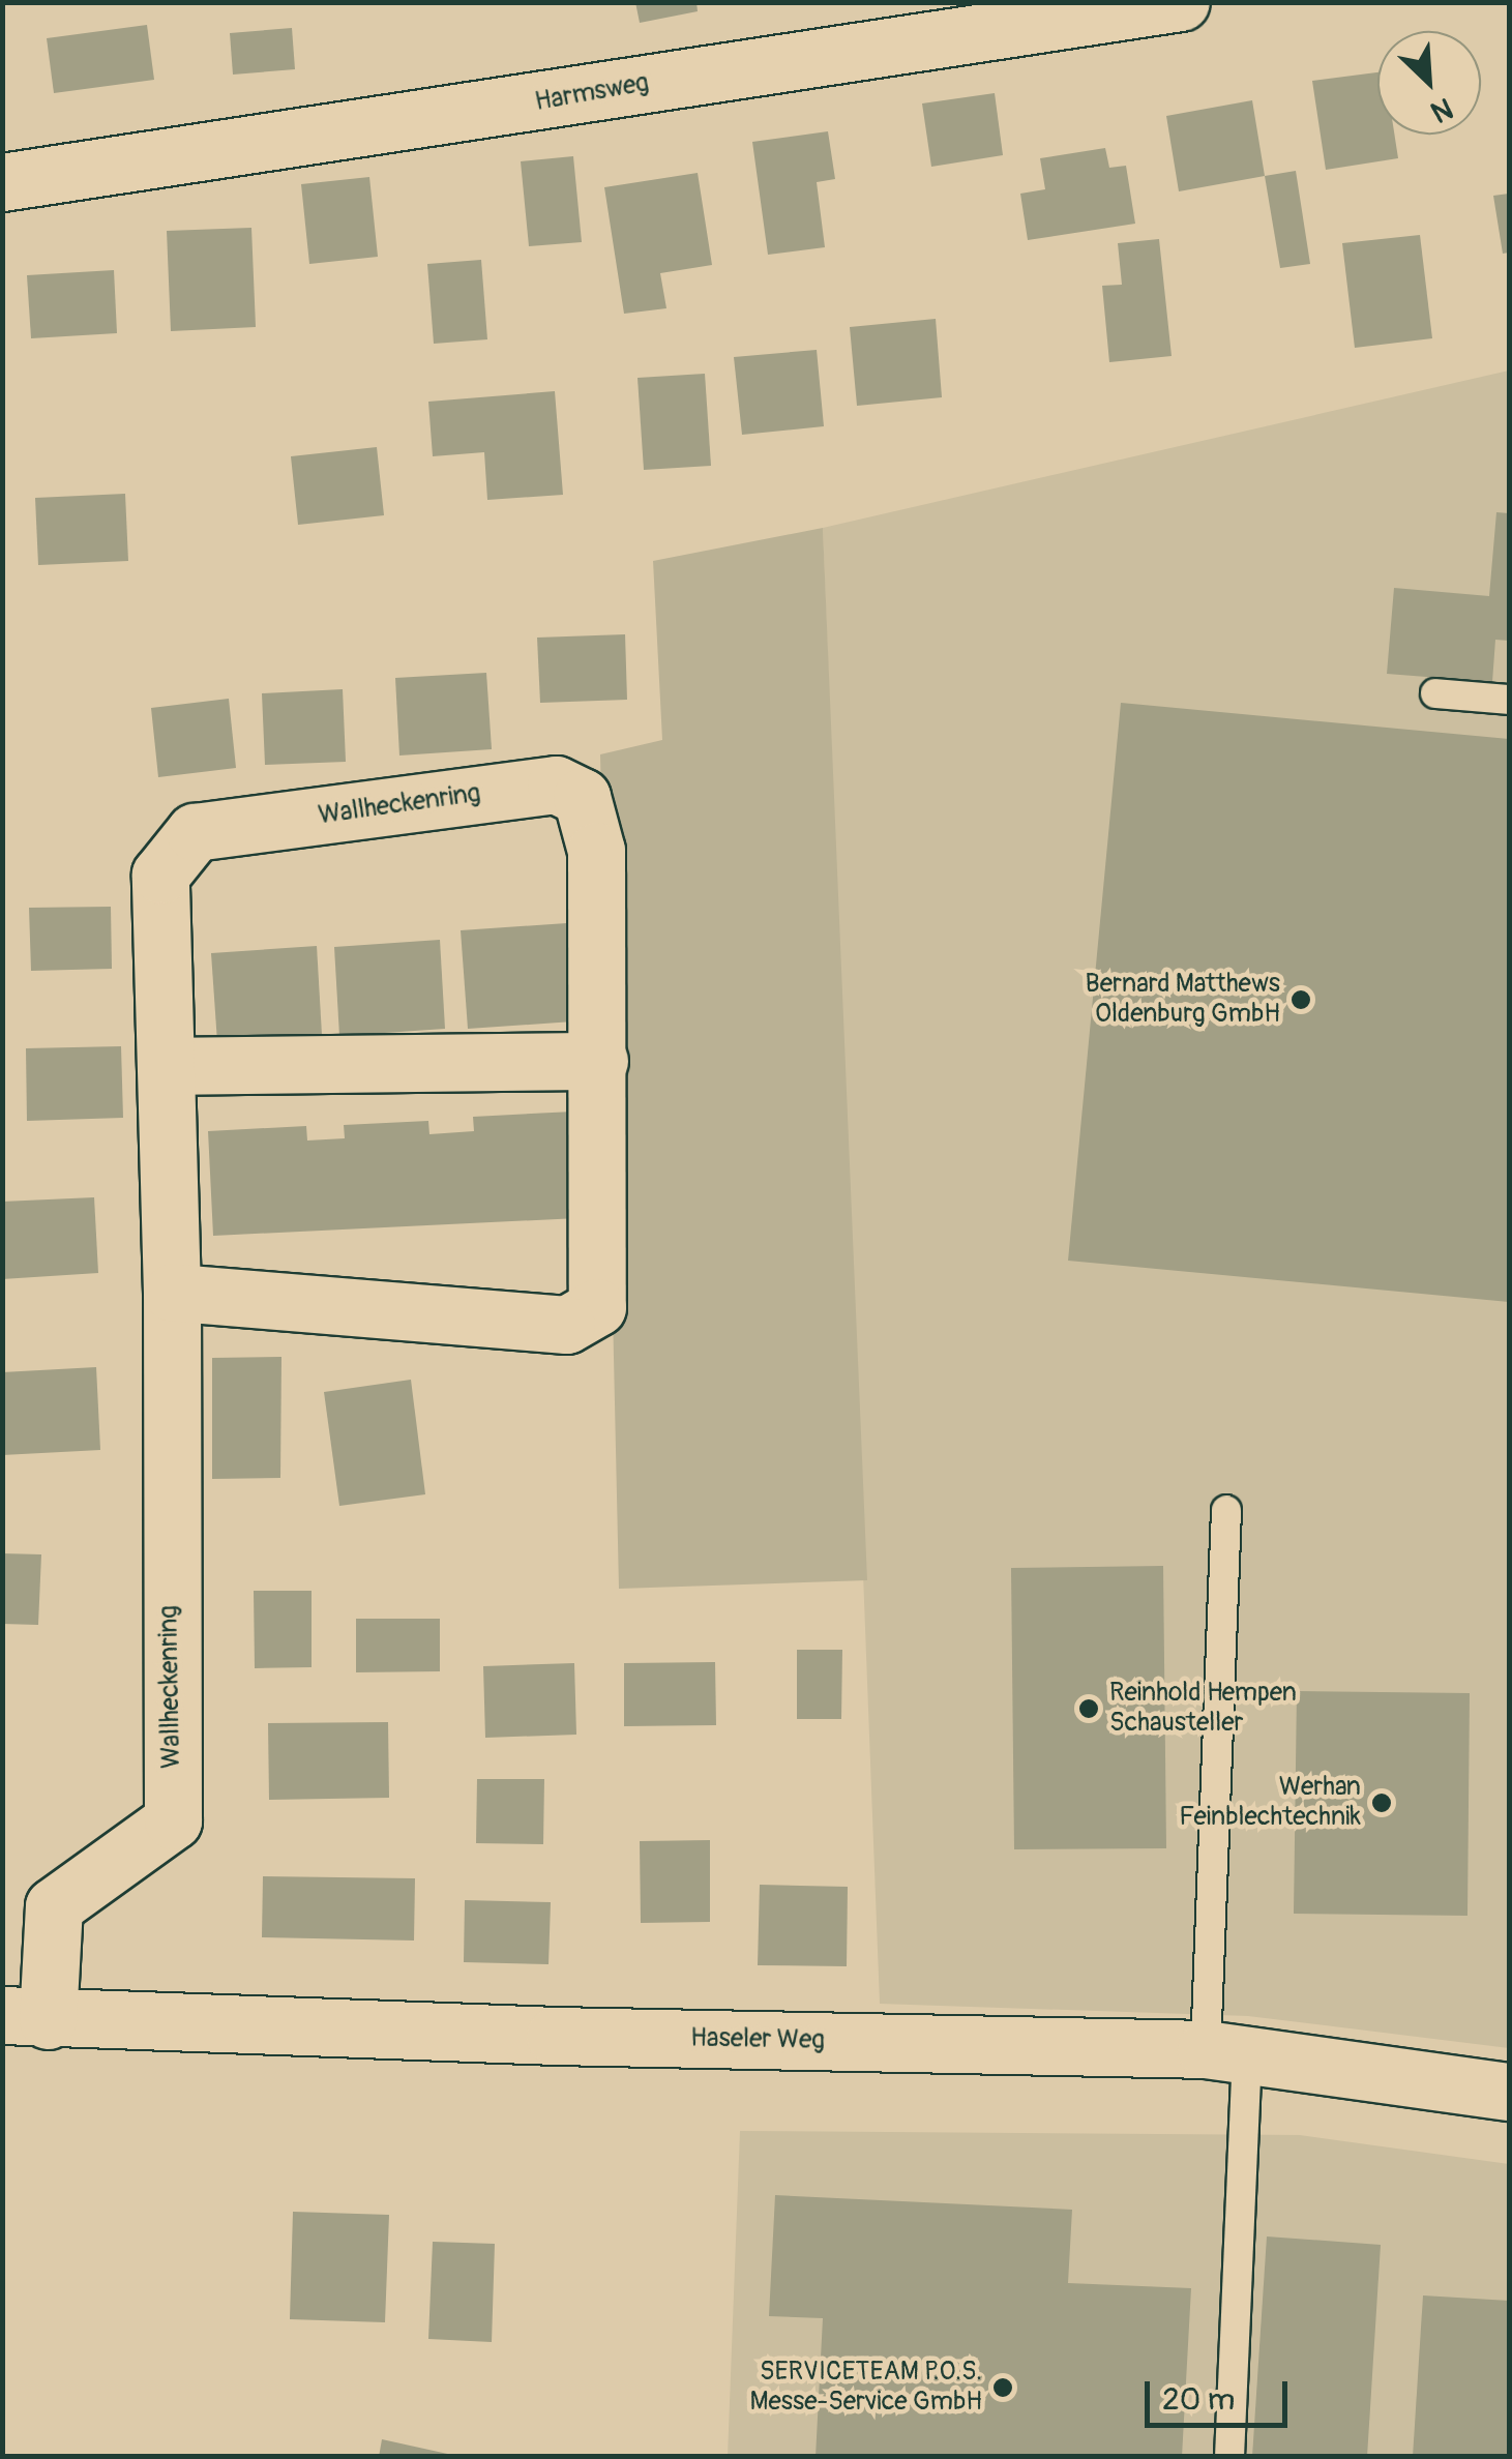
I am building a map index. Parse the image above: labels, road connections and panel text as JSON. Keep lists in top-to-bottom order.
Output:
{
  "streets": {
    "street": ["Harmsweg", "Wallheckenring", "Haseler Weg"]
  },
  "crossings": [
    ["Wallheckenring", "Haseler Weg"]
  ],
  "places": [
    "Bernard Matthews Oldenburg GmbH",
    "Reinhold Hempen Schausteller",
    "Werhan Feinblechtechnik",
    "SERVICETEAM P.O.S. Messe-Service GmbH"
  ],
  "scale_bar": "20 m",
  "north": "bottom right"
}
